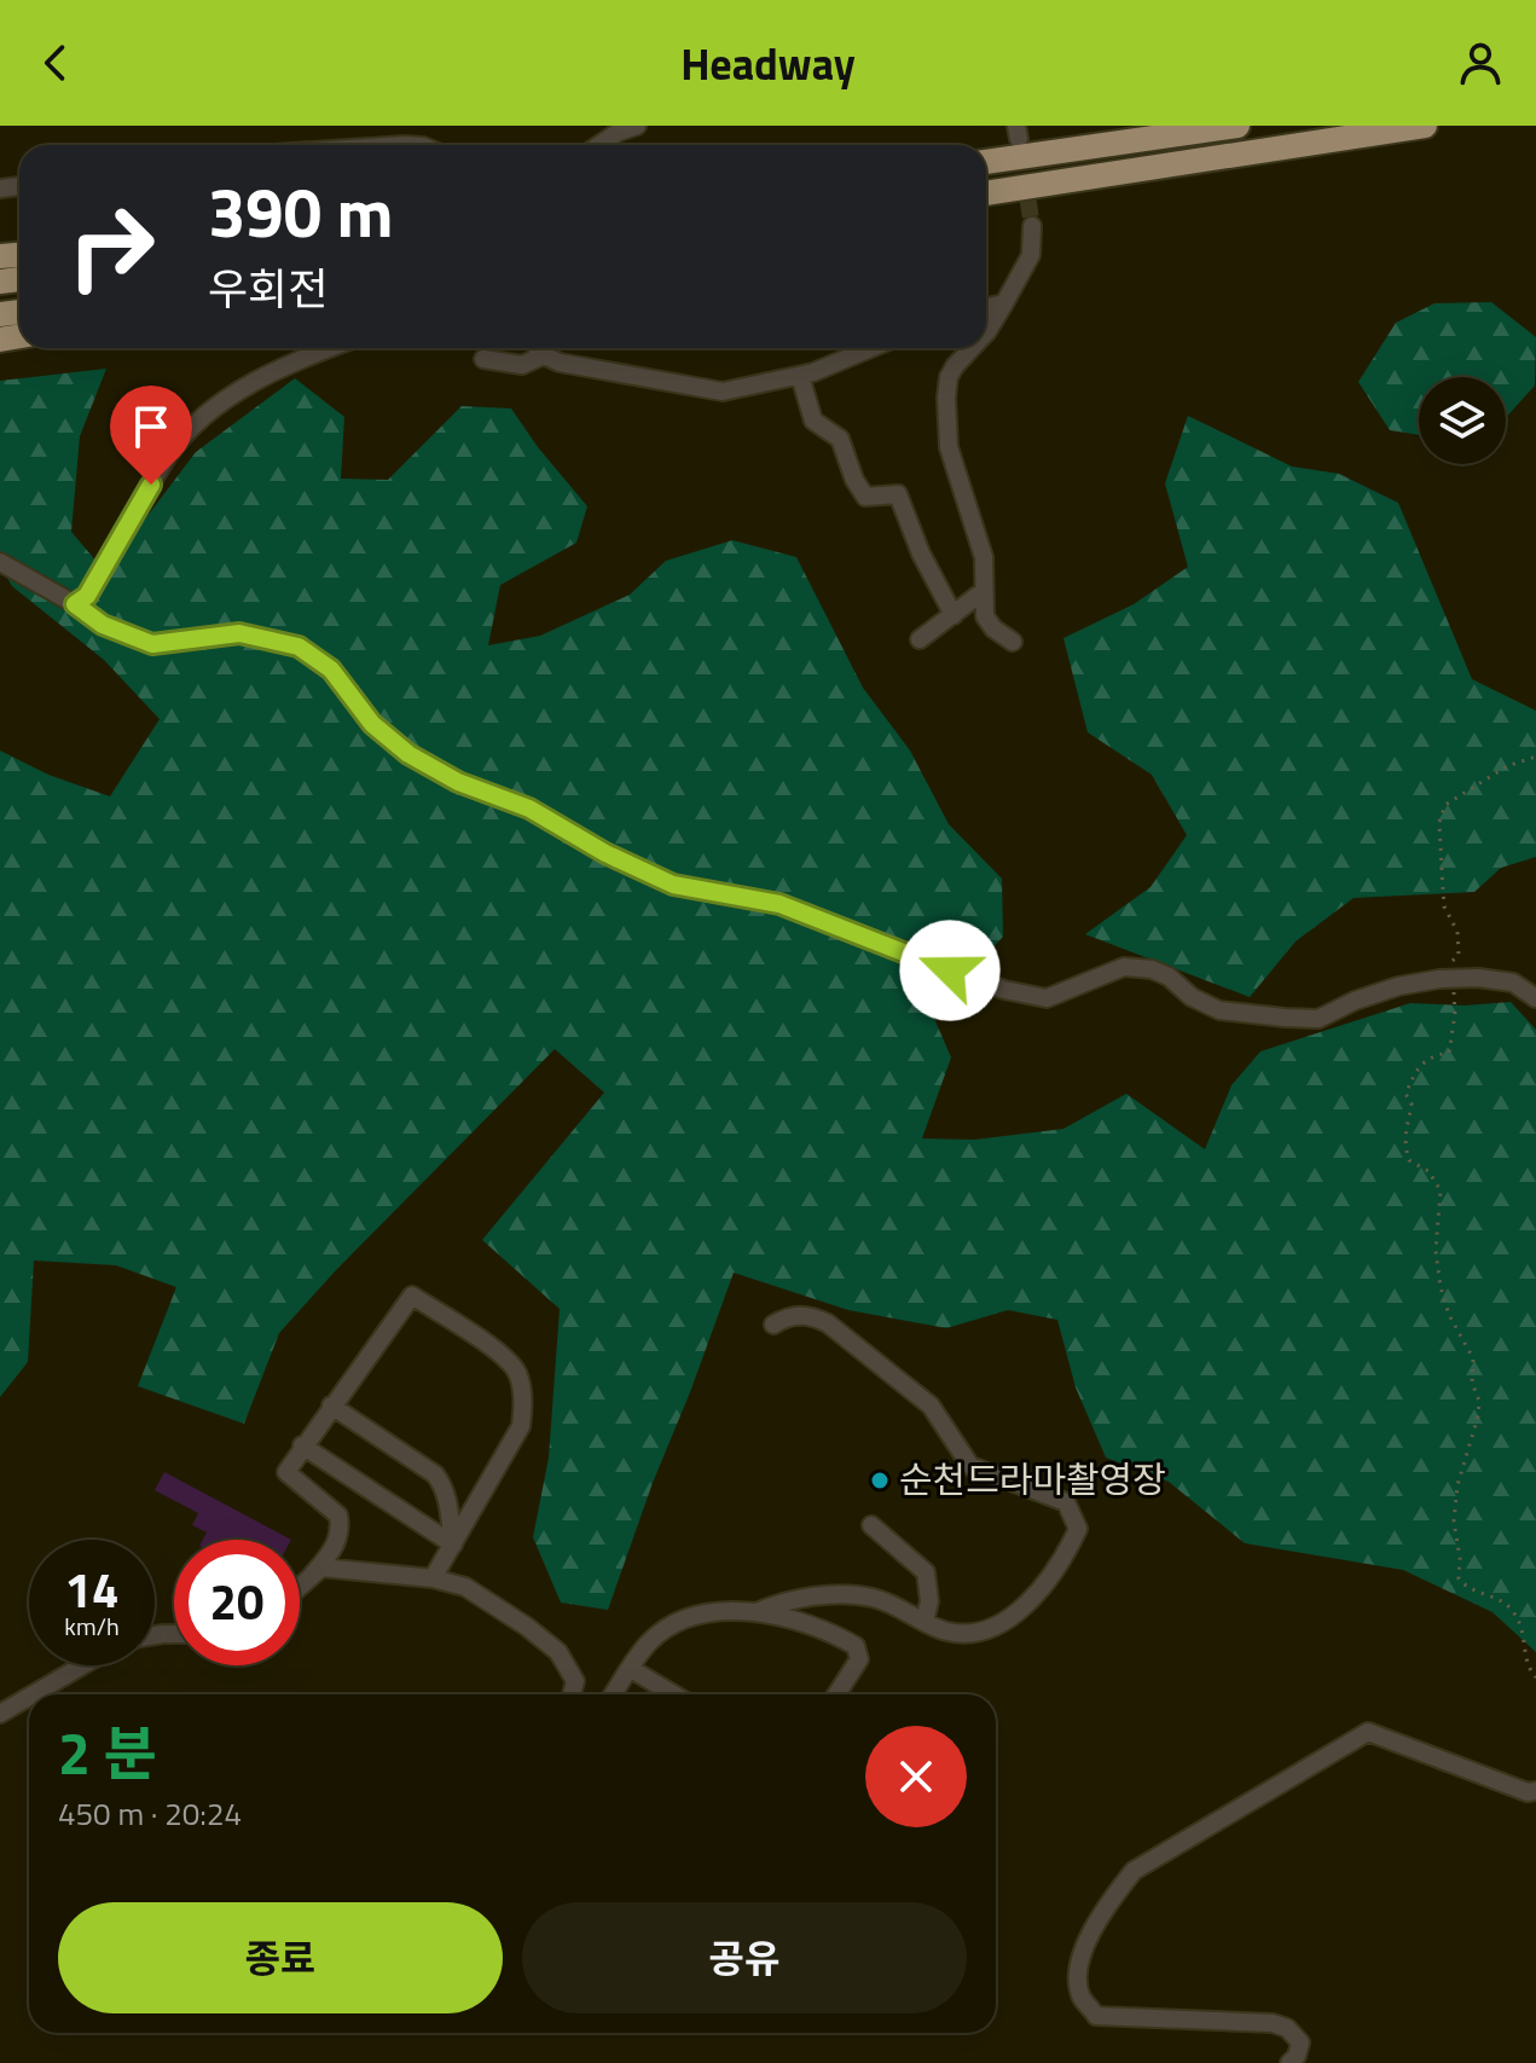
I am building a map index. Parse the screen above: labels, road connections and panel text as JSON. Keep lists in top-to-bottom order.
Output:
{
  "places": ["순천드라마촬영장"],
  "page": {
    "header": "Headway",
    "turn": ["390 m", "우회전"],
    "speed": "14 km/h",
    "limit": "20",
    "heading": ["2 분", "450 m · 20:24"],
    "buttons": ["종료", "공유"]
  }
}
